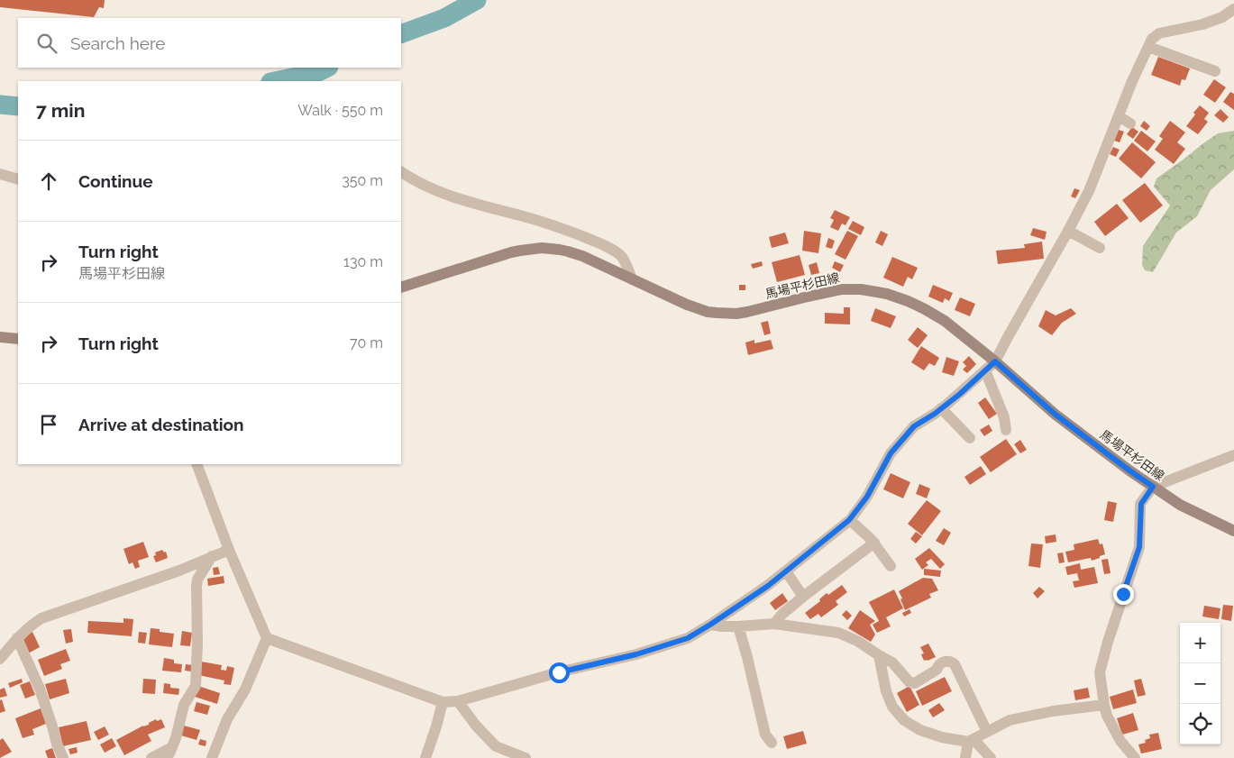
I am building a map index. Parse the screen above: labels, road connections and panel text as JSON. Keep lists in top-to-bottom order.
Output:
{
  "streets": {
    "main road": ["馬場平杉田線"]
  },
  "page": {
    "search": "Search here",
    "heading": ["7 min", "Walk · 550 m"],
    "list": [
      ["Continue", "350 m"],
      ["Turn right", "馬場平杉田線", "130 m"],
      ["Turn right", "70 m"],
      "Arrive at destination"
    ],
    "map_buttons": ["+", "−"]
  }
}
